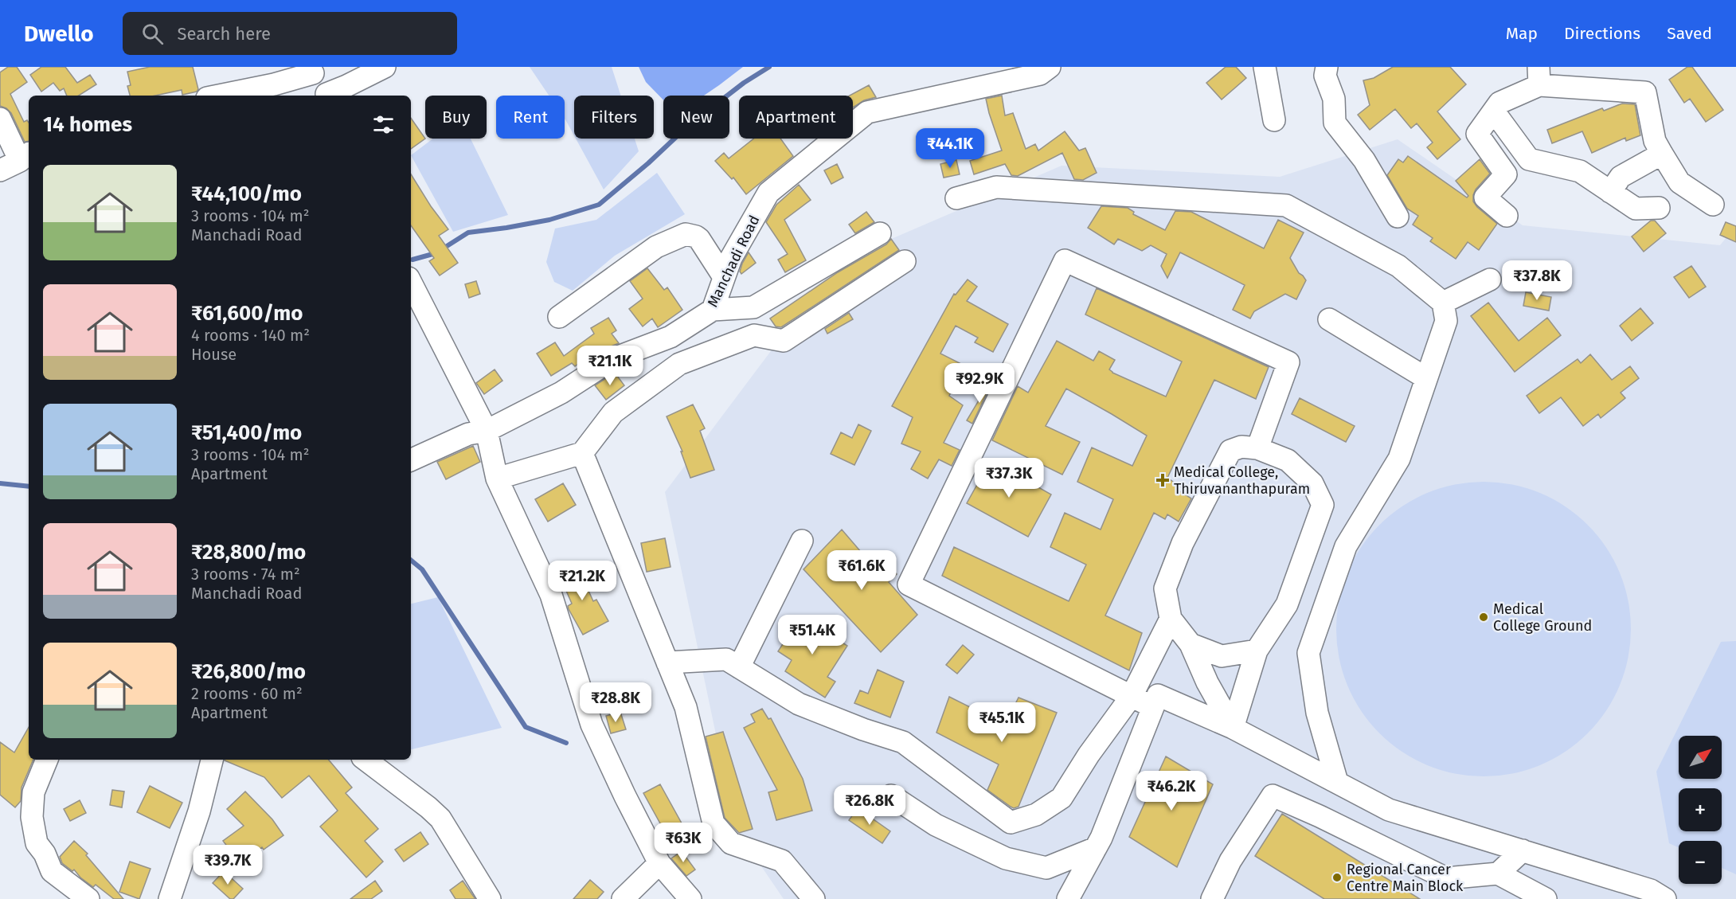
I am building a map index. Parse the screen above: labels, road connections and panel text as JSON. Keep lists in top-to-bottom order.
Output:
{
  "streets": {
    "street": ["Manchadi Road"]
  },
  "places": {
    "health": ["Medical College, Thiruvananthapuram"],
    "other": ["Medical College Ground", "Regional Cancer Centre Main Block"]
  },
  "north": "top right",
  "page": {
    "header": "Dwello",
    "search": "Search here",
    "nav": ["Map", "Directions", "Saved"],
    "chip": [
      "Buy",
      "Rent",
      "Filters",
      "New",
      "Apartment"
    ],
    "heading": "14 homes",
    "price": [
      "₹44.1K",
      "₹37.8K",
      "₹21.1K",
      "₹92.9K",
      "₹37.3K",
      "₹61.6K",
      "₹21.2K",
      "₹51.4K",
      "₹28.8K",
      "₹45.1K",
      "₹46.2K",
      "₹26.8K",
      "₹63K",
      "₹39.7K"
    ],
    "list": [
      {
        "name": "₹44,100/mo",
        "note": "3 rooms · 104 m² · Manchadi Road"
      },
      {
        "name": "₹61,600/mo",
        "note": "4 rooms · 140 m² · House"
      },
      {
        "name": "₹51,400/mo",
        "note": "3 rooms · 104 m² · Apartment"
      },
      {
        "name": "₹28,800/mo",
        "note": "3 rooms · 74 m² · Manchadi Road"
      },
      {
        "name": "₹26,800/mo",
        "note": "2 rooms · 60 m² · Apartment"
      }
    ],
    "map_buttons": ["+", "−"]
  }
}
